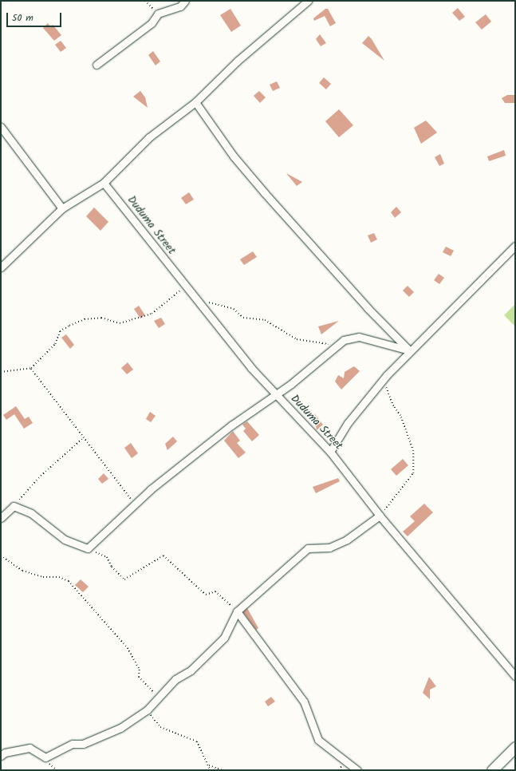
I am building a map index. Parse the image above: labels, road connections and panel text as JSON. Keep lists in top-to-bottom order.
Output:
{
  "streets": {
    "street": ["Duduma Street"]
  },
  "scale_bar": "50 m"
}
